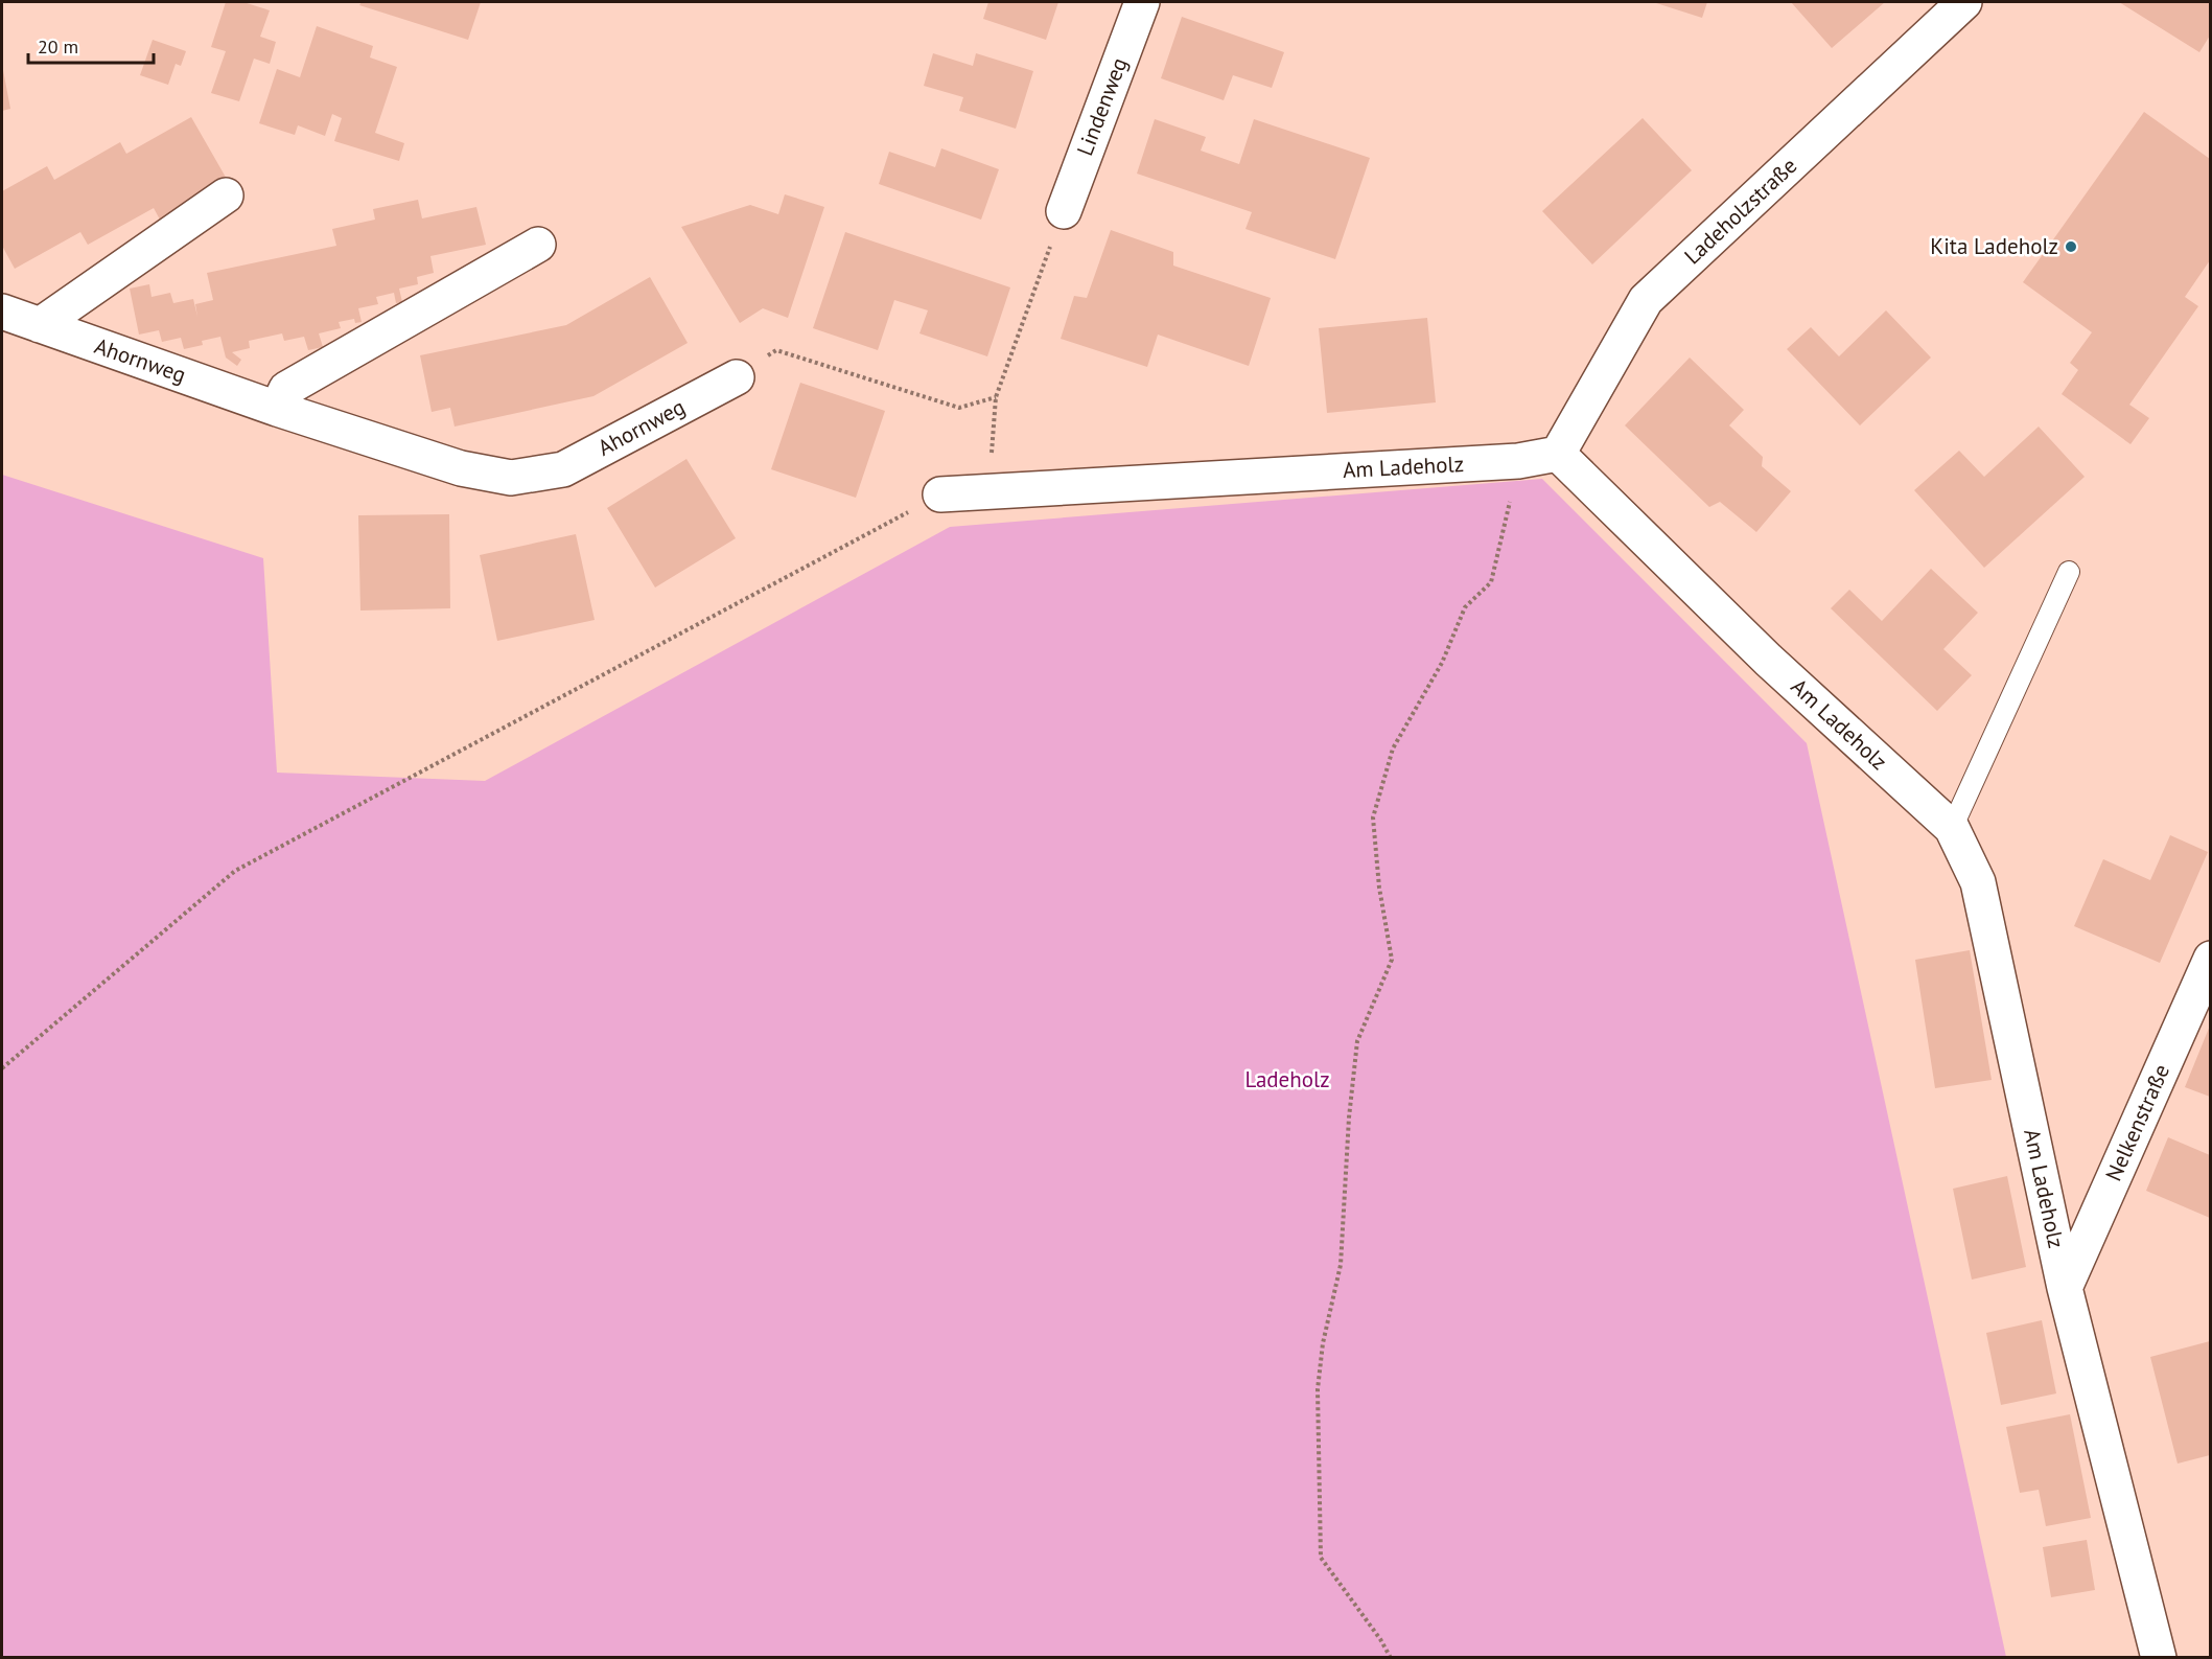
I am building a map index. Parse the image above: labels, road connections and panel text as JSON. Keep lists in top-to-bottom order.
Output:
{
  "streets": {
    "street": [
      "Lindenweg",
      "Ladeholzstraße",
      "Ahornweg",
      "Am Ladeholz",
      "Nelkenstraße"
    ]
  },
  "crossings": [
    ["Ladeholzstraße", "Am Ladeholz"],
    ["Am Ladeholz", "Nelkenstraße"]
  ],
  "parks": ["Ladeholz"],
  "places": ["Kita Ladeholz"],
  "scale_bar": "20 m"
}
